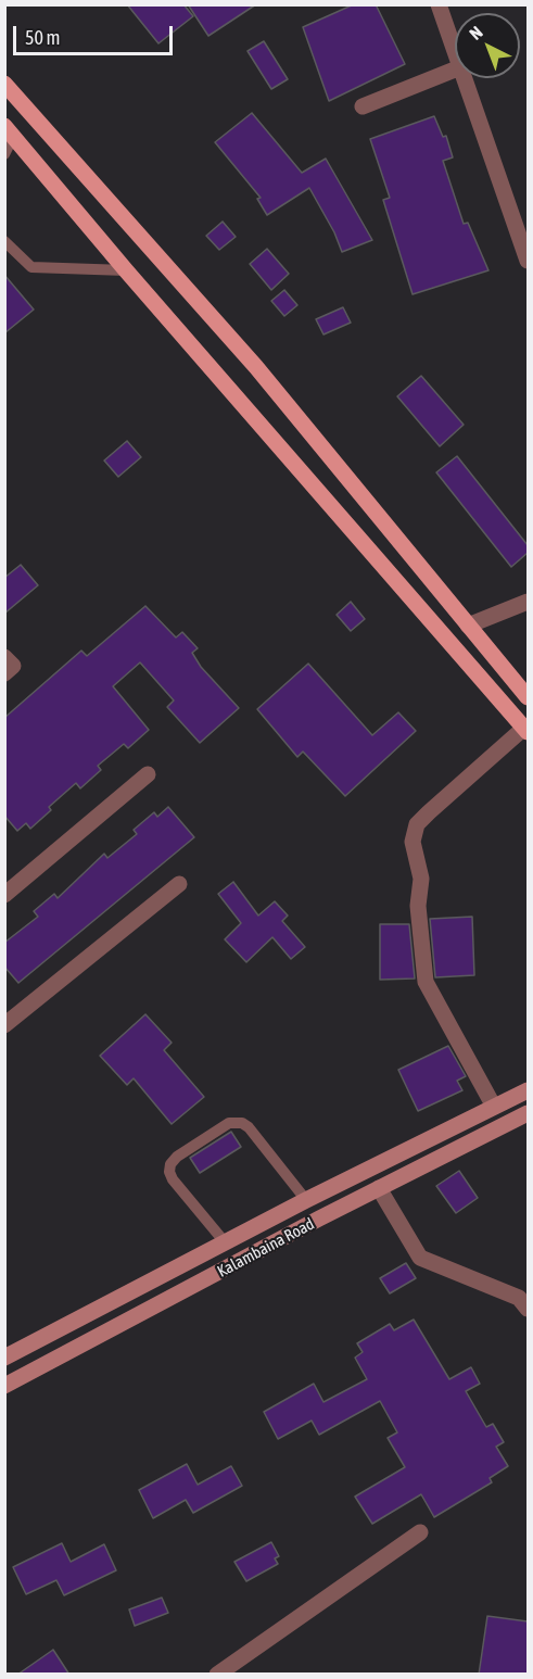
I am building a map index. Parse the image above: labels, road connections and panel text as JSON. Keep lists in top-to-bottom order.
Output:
{
  "streets": {
    "main road": ["Kalambaina Road"]
  },
  "scale_bar": "50 m",
  "north": "top left"
}
